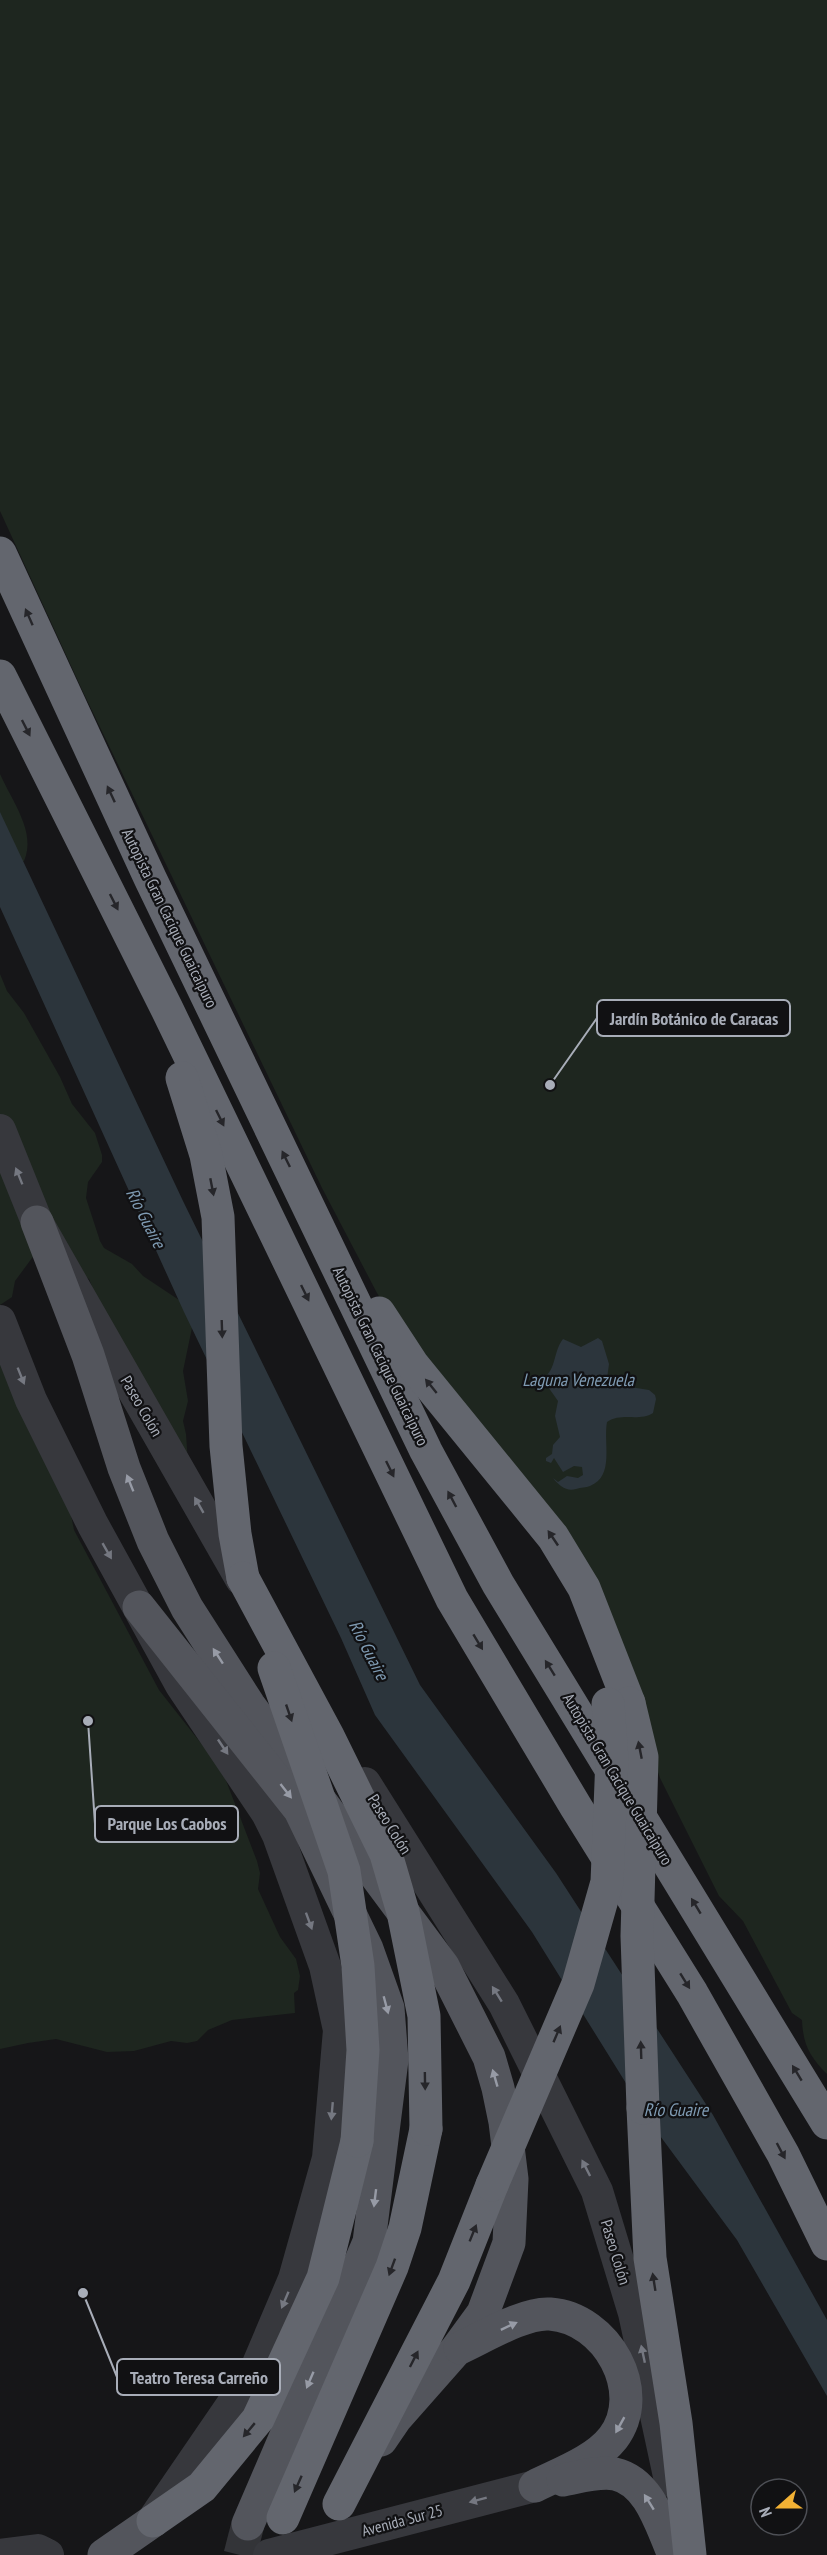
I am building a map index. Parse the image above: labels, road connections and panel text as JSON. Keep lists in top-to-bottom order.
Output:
{
  "streets": {
    "highway": ["Autopista Gran Cacique Guaicaipuro"],
    "street": ["Paseo Colón", "Avenida Sur 25"]
  },
  "one_way": ["Paseo Colón", "Avenida Sur 25"],
  "water": ["Río Guaire", "Laguna Venezuela"],
  "places": ["Jardín Botánico de Caracas", "Parque Los Caobos", "Teatro Teresa Carreño"],
  "north": "left"
}
